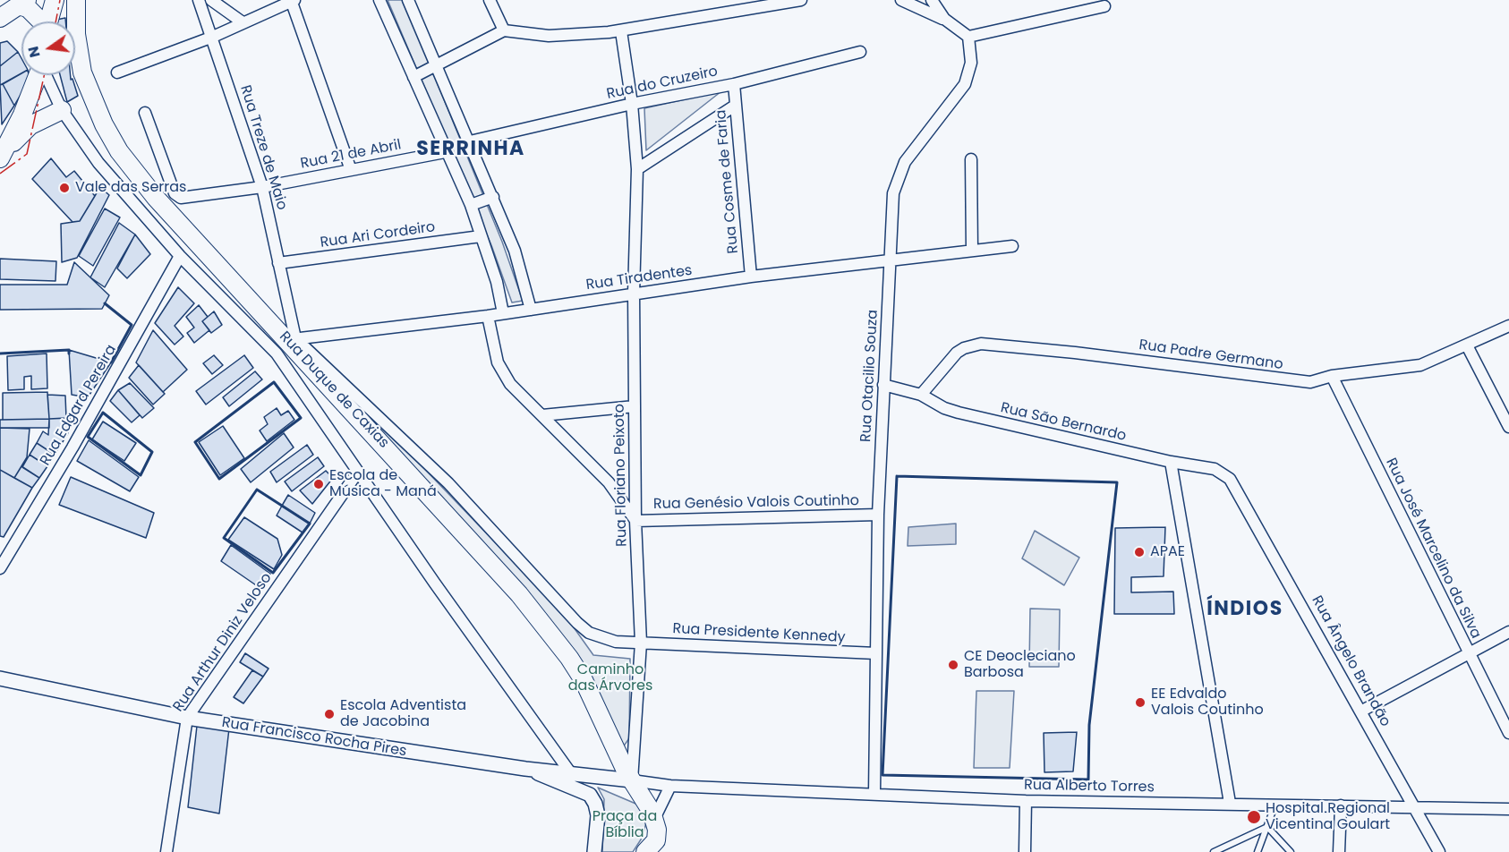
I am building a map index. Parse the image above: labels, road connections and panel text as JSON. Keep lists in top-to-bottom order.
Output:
{
  "streets": {
    "main road": ["Rua Duque de Caxias"],
    "street": [
      "Rua do Cruzeiro",
      "Rua Treze de Maio",
      "Rua 21 de Abril",
      "Rua Cosme de Faria",
      "Rua Ari Cordeiro",
      "Rua Tiradentes",
      "Rua Padre Germano",
      "Rua Otacilio Souza",
      "Rua Edgard Pereira",
      "Rua São Bernardo",
      "Rua Floriano Peixoto",
      "Rua Genésio Valois Coutinho",
      "Rua José Marcelino da Silva",
      "Rua Presidente Kennedy",
      "Rua Arthur Diniz Veloso",
      "Rua Ângelo Brandão",
      "Rua Francisco Rocha Pires",
      "Rua Alberto Torres"
    ]
  },
  "crossings": [
    ["Rua do Cruzeiro", "Rua Cosme de Faria"],
    ["Rua do Cruzeiro", "Rua Floriano Peixoto"],
    ["Rua Treze de Maio", "Rua 21 de Abril"],
    ["Rua Treze de Maio", "Rua Ari Cordeiro"],
    ["Rua Treze de Maio", "Rua Tiradentes"],
    ["Rua Treze de Maio", "Rua Duque de Caxias"],
    ["Rua Cosme de Faria", "Rua Tiradentes"],
    ["Rua Tiradentes", "Rua Otacilio Souza"],
    ["Rua Tiradentes", "Rua Duque de Caxias"],
    ["Rua Tiradentes", "Rua Floriano Peixoto"],
    ["Rua Padre Germano", "Rua São Bernardo"],
    ["Rua Padre Germano", "Rua José Marcelino da Silva"],
    ["Rua Otacilio Souza", "Rua São Bernardo"],
    ["Rua Otacilio Souza", "Rua Genésio Valois Coutinho"],
    ["Rua Otacilio Souza", "Rua Presidente Kennedy"],
    ["Rua Otacilio Souza", "Rua Alberto Torres"],
    ["Rua Duque de Caxias", "Rua Edgard Pereira"],
    ["Rua Duque de Caxias", "Rua Floriano Peixoto"],
    ["Rua Duque de Caxias", "Rua Presidente Kennedy"],
    ["Rua Duque de Caxias", "Rua Arthur Diniz Veloso"],
    ["Rua Duque de Caxias", "Rua Francisco Rocha Pires"],
    ["Rua São Bernardo", "Rua Ângelo Brandão"],
    ["Rua Floriano Peixoto", "Rua Genésio Valois Coutinho"],
    ["Rua Floriano Peixoto", "Rua Presidente Kennedy"],
    ["Rua Floriano Peixoto", "Rua Francisco Rocha Pires"],
    ["Rua Arthur Diniz Veloso", "Rua Francisco Rocha Pires"],
    ["Rua Ângelo Brandão", "Rua Alberto Torres"],
    ["Rua Francisco Rocha Pires", "Rua Alberto Torres"]
  ],
  "districts": ["SERRINHA", "ÍNDIOS"],
  "parks": ["Caminho das Árvores", "Praça da Bíblia"],
  "places": [
    "Vale das Serras",
    "Escola de Música - Maná",
    "APAE",
    "CE Deocleciano Barbosa",
    "EE Edvaldo Valois Coutinho",
    "Escola Adventista de Jacobina",
    "Hospital Regional Vicentina Goulart"
  ],
  "north": "left"
}
